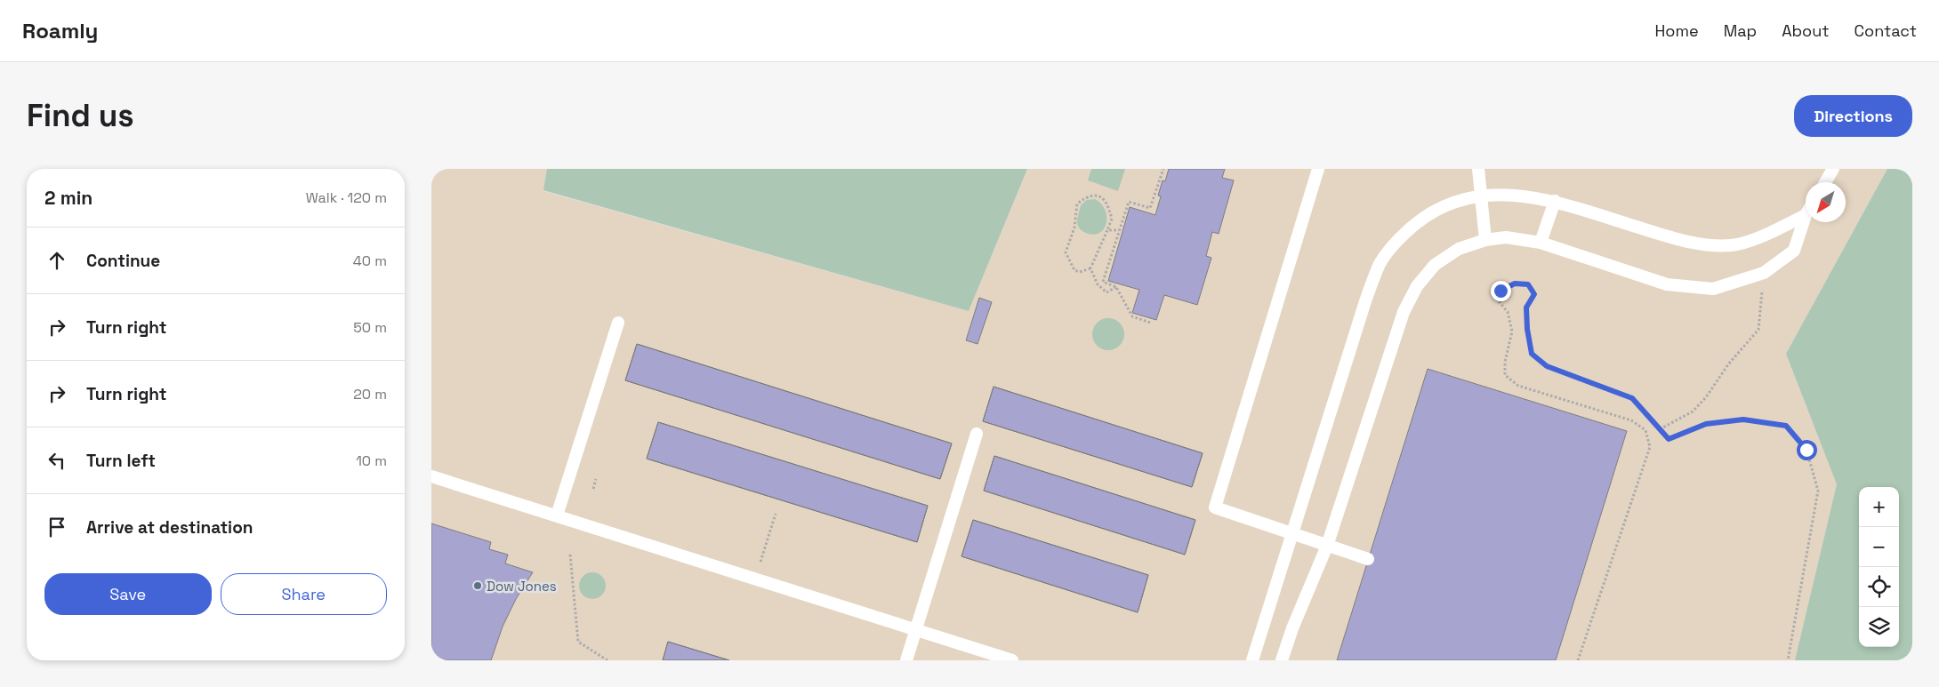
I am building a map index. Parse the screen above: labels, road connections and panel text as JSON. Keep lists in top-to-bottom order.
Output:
{
  "places": ["Dow Jones"],
  "north": "bottom left",
  "page": {
    "header": "Roamly",
    "nav": [
      "Home",
      "Map",
      "About",
      "Contact"
    ],
    "buttons": [
      "Directions",
      ["Save", "Share"]
    ],
    "title": "Find us",
    "heading": ["2 min", "Walk · 120 m"],
    "list": [
      ["Continue", "40 m"],
      ["Turn right", "50 m"],
      ["Turn right", "20 m"],
      ["Turn left", "10 m"],
      "Arrive at destination"
    ],
    "map_buttons": ["+", "−"]
  }
}
